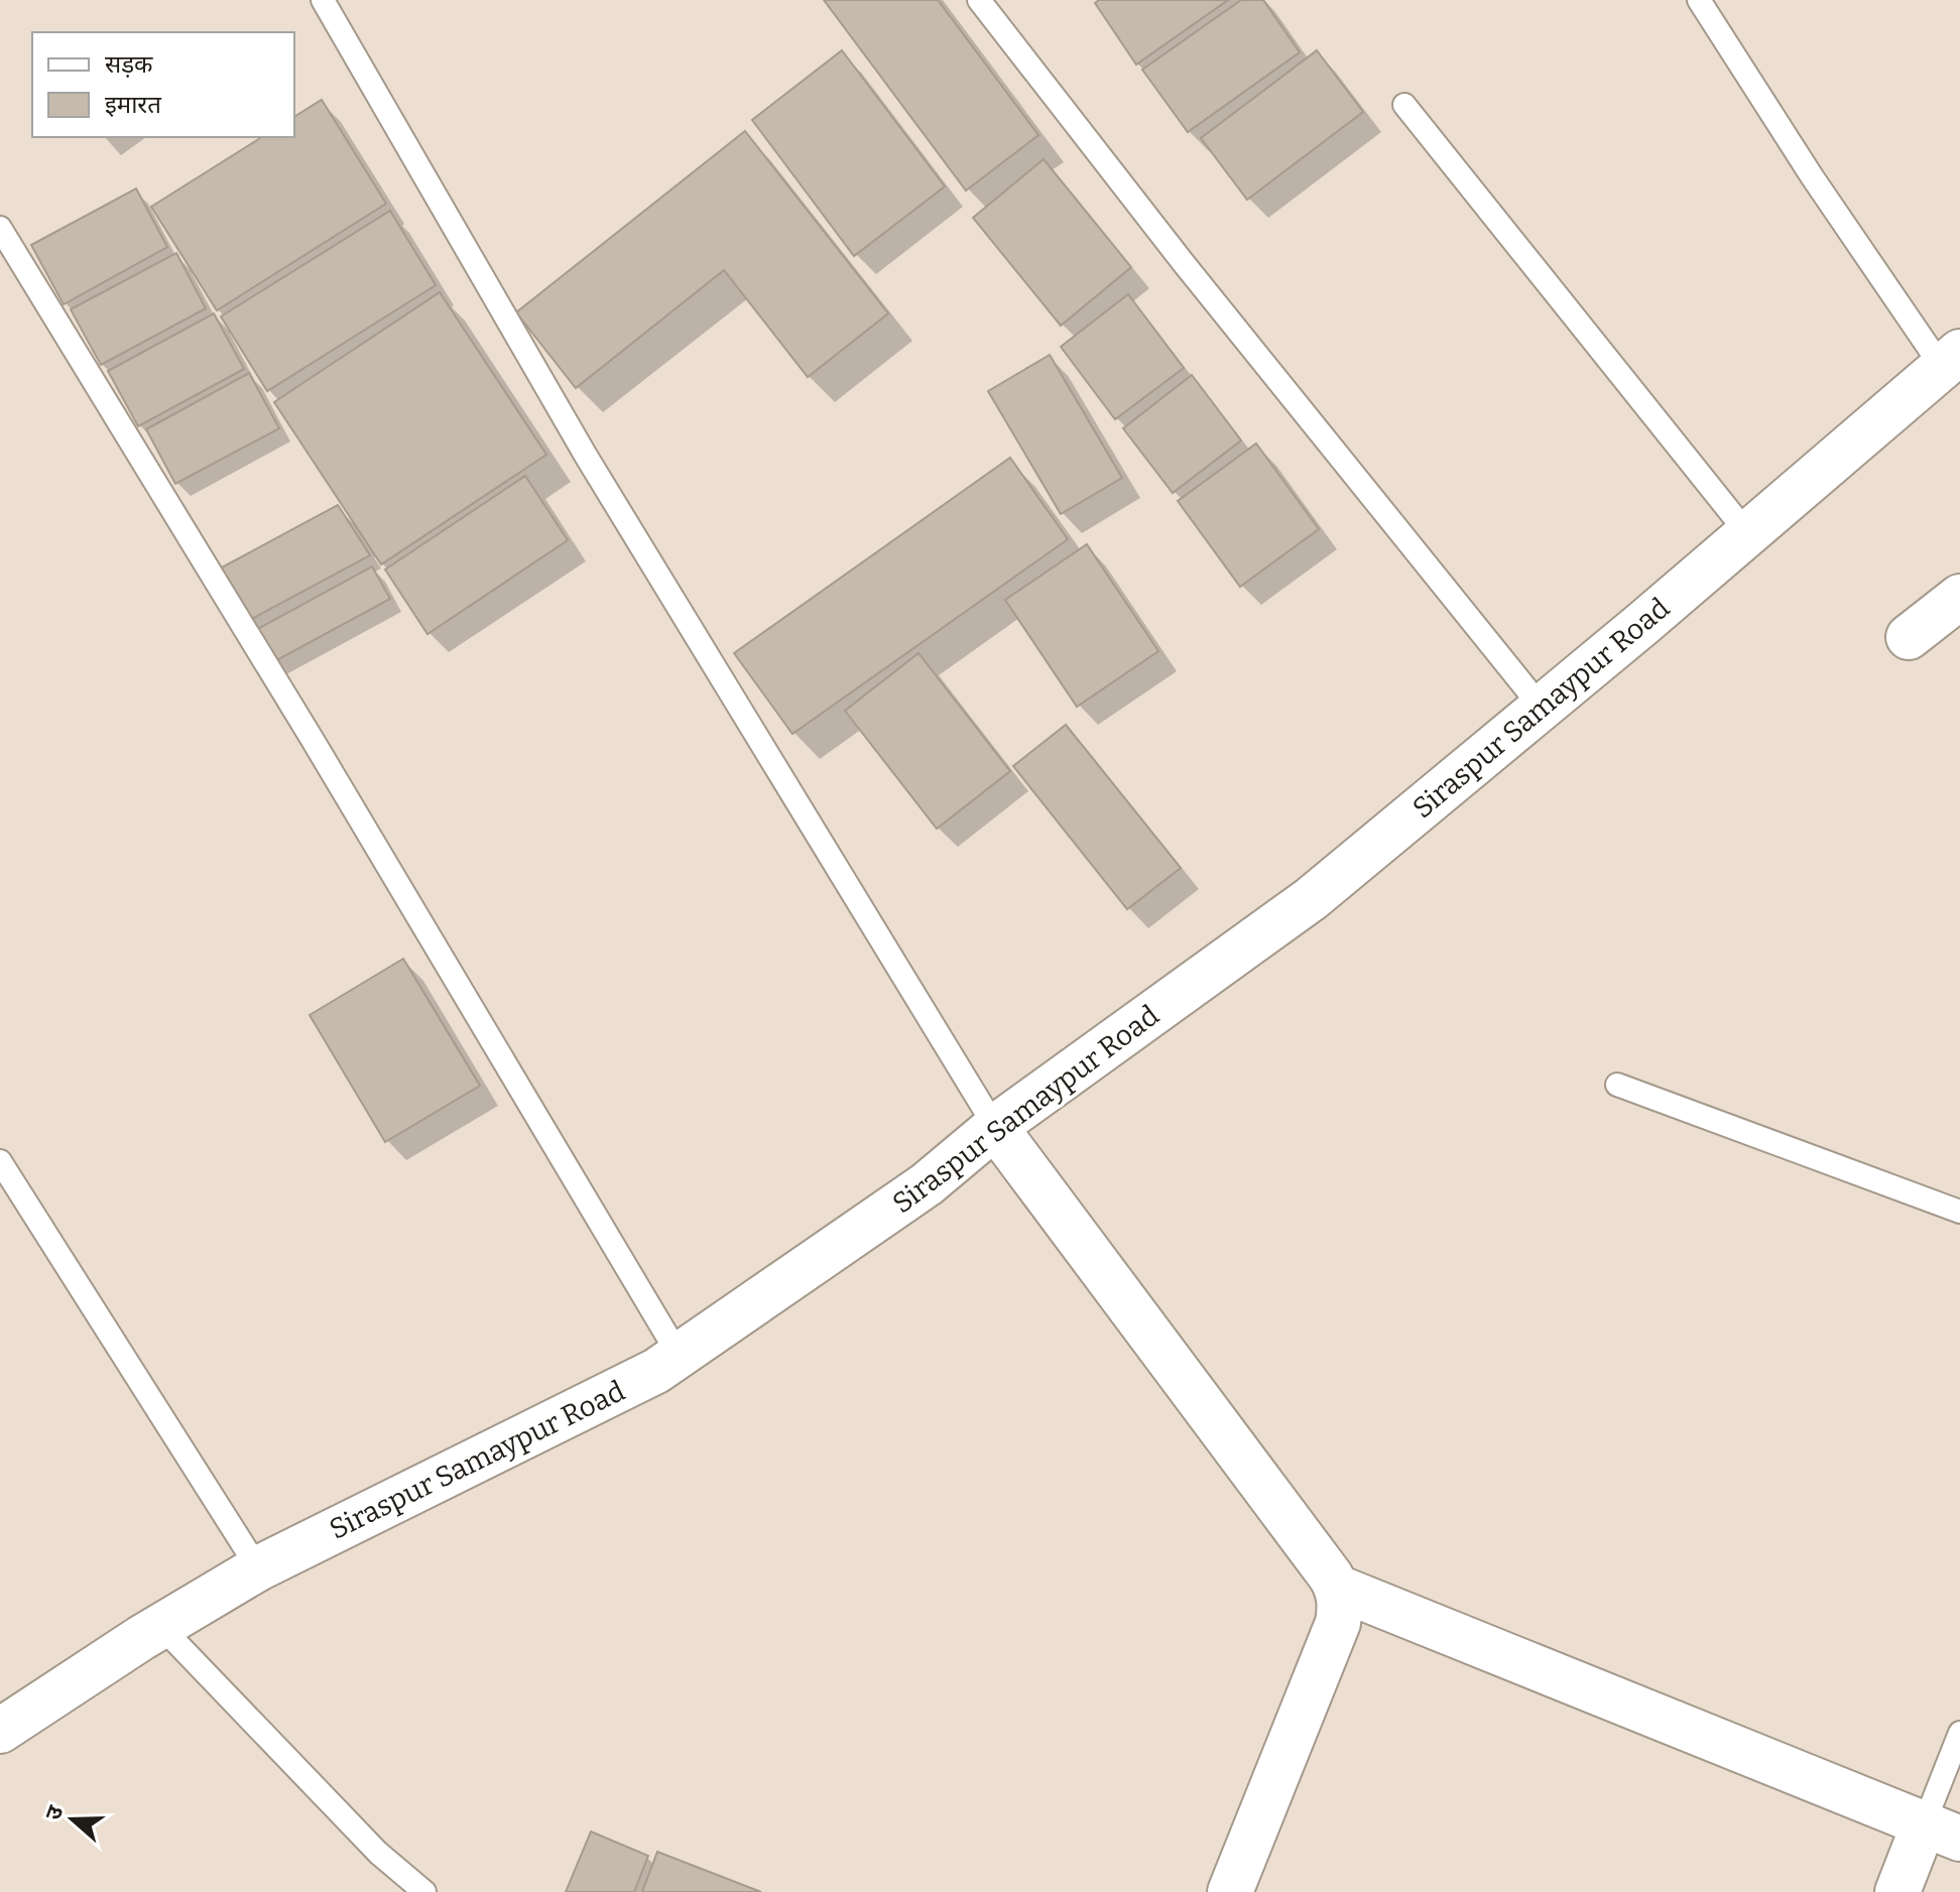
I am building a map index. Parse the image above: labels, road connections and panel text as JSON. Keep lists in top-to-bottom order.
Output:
{
  "streets": {
    "street": ["Siraspur Samaypur Road"]
  },
  "legend": ["सड़क", "इमारत"],
  "north": "left"
}
